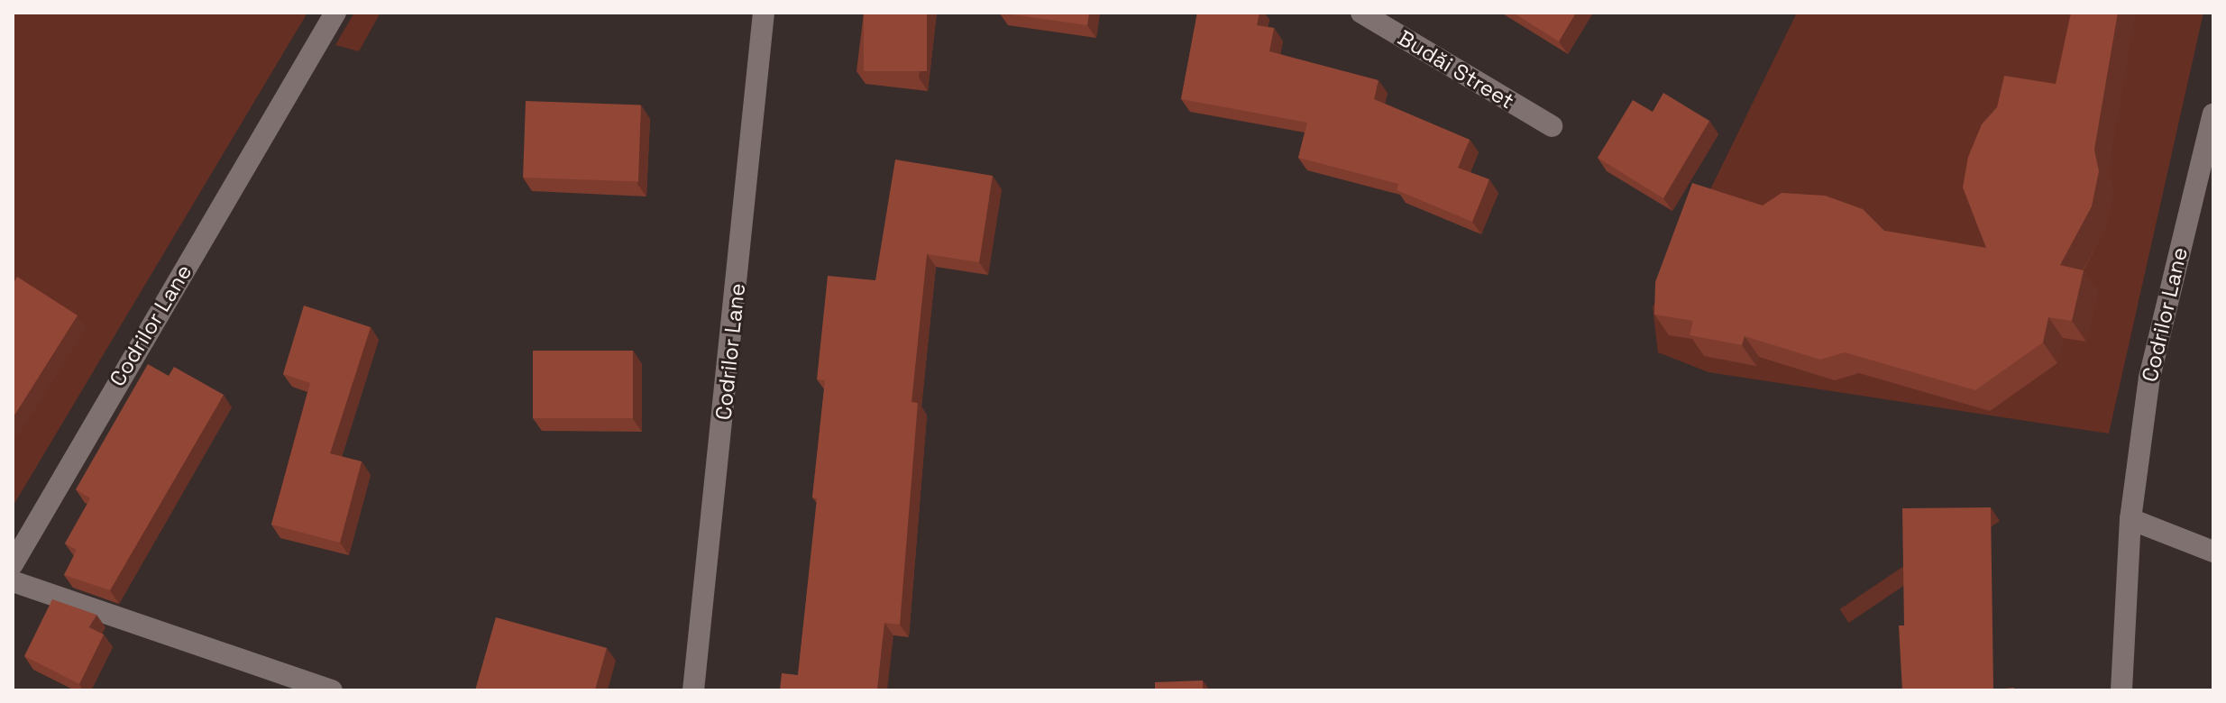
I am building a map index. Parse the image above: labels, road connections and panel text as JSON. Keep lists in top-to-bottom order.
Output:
{
  "streets": {
    "street": ["Budăi Street", "Codrilor Lane"]
  }
}
